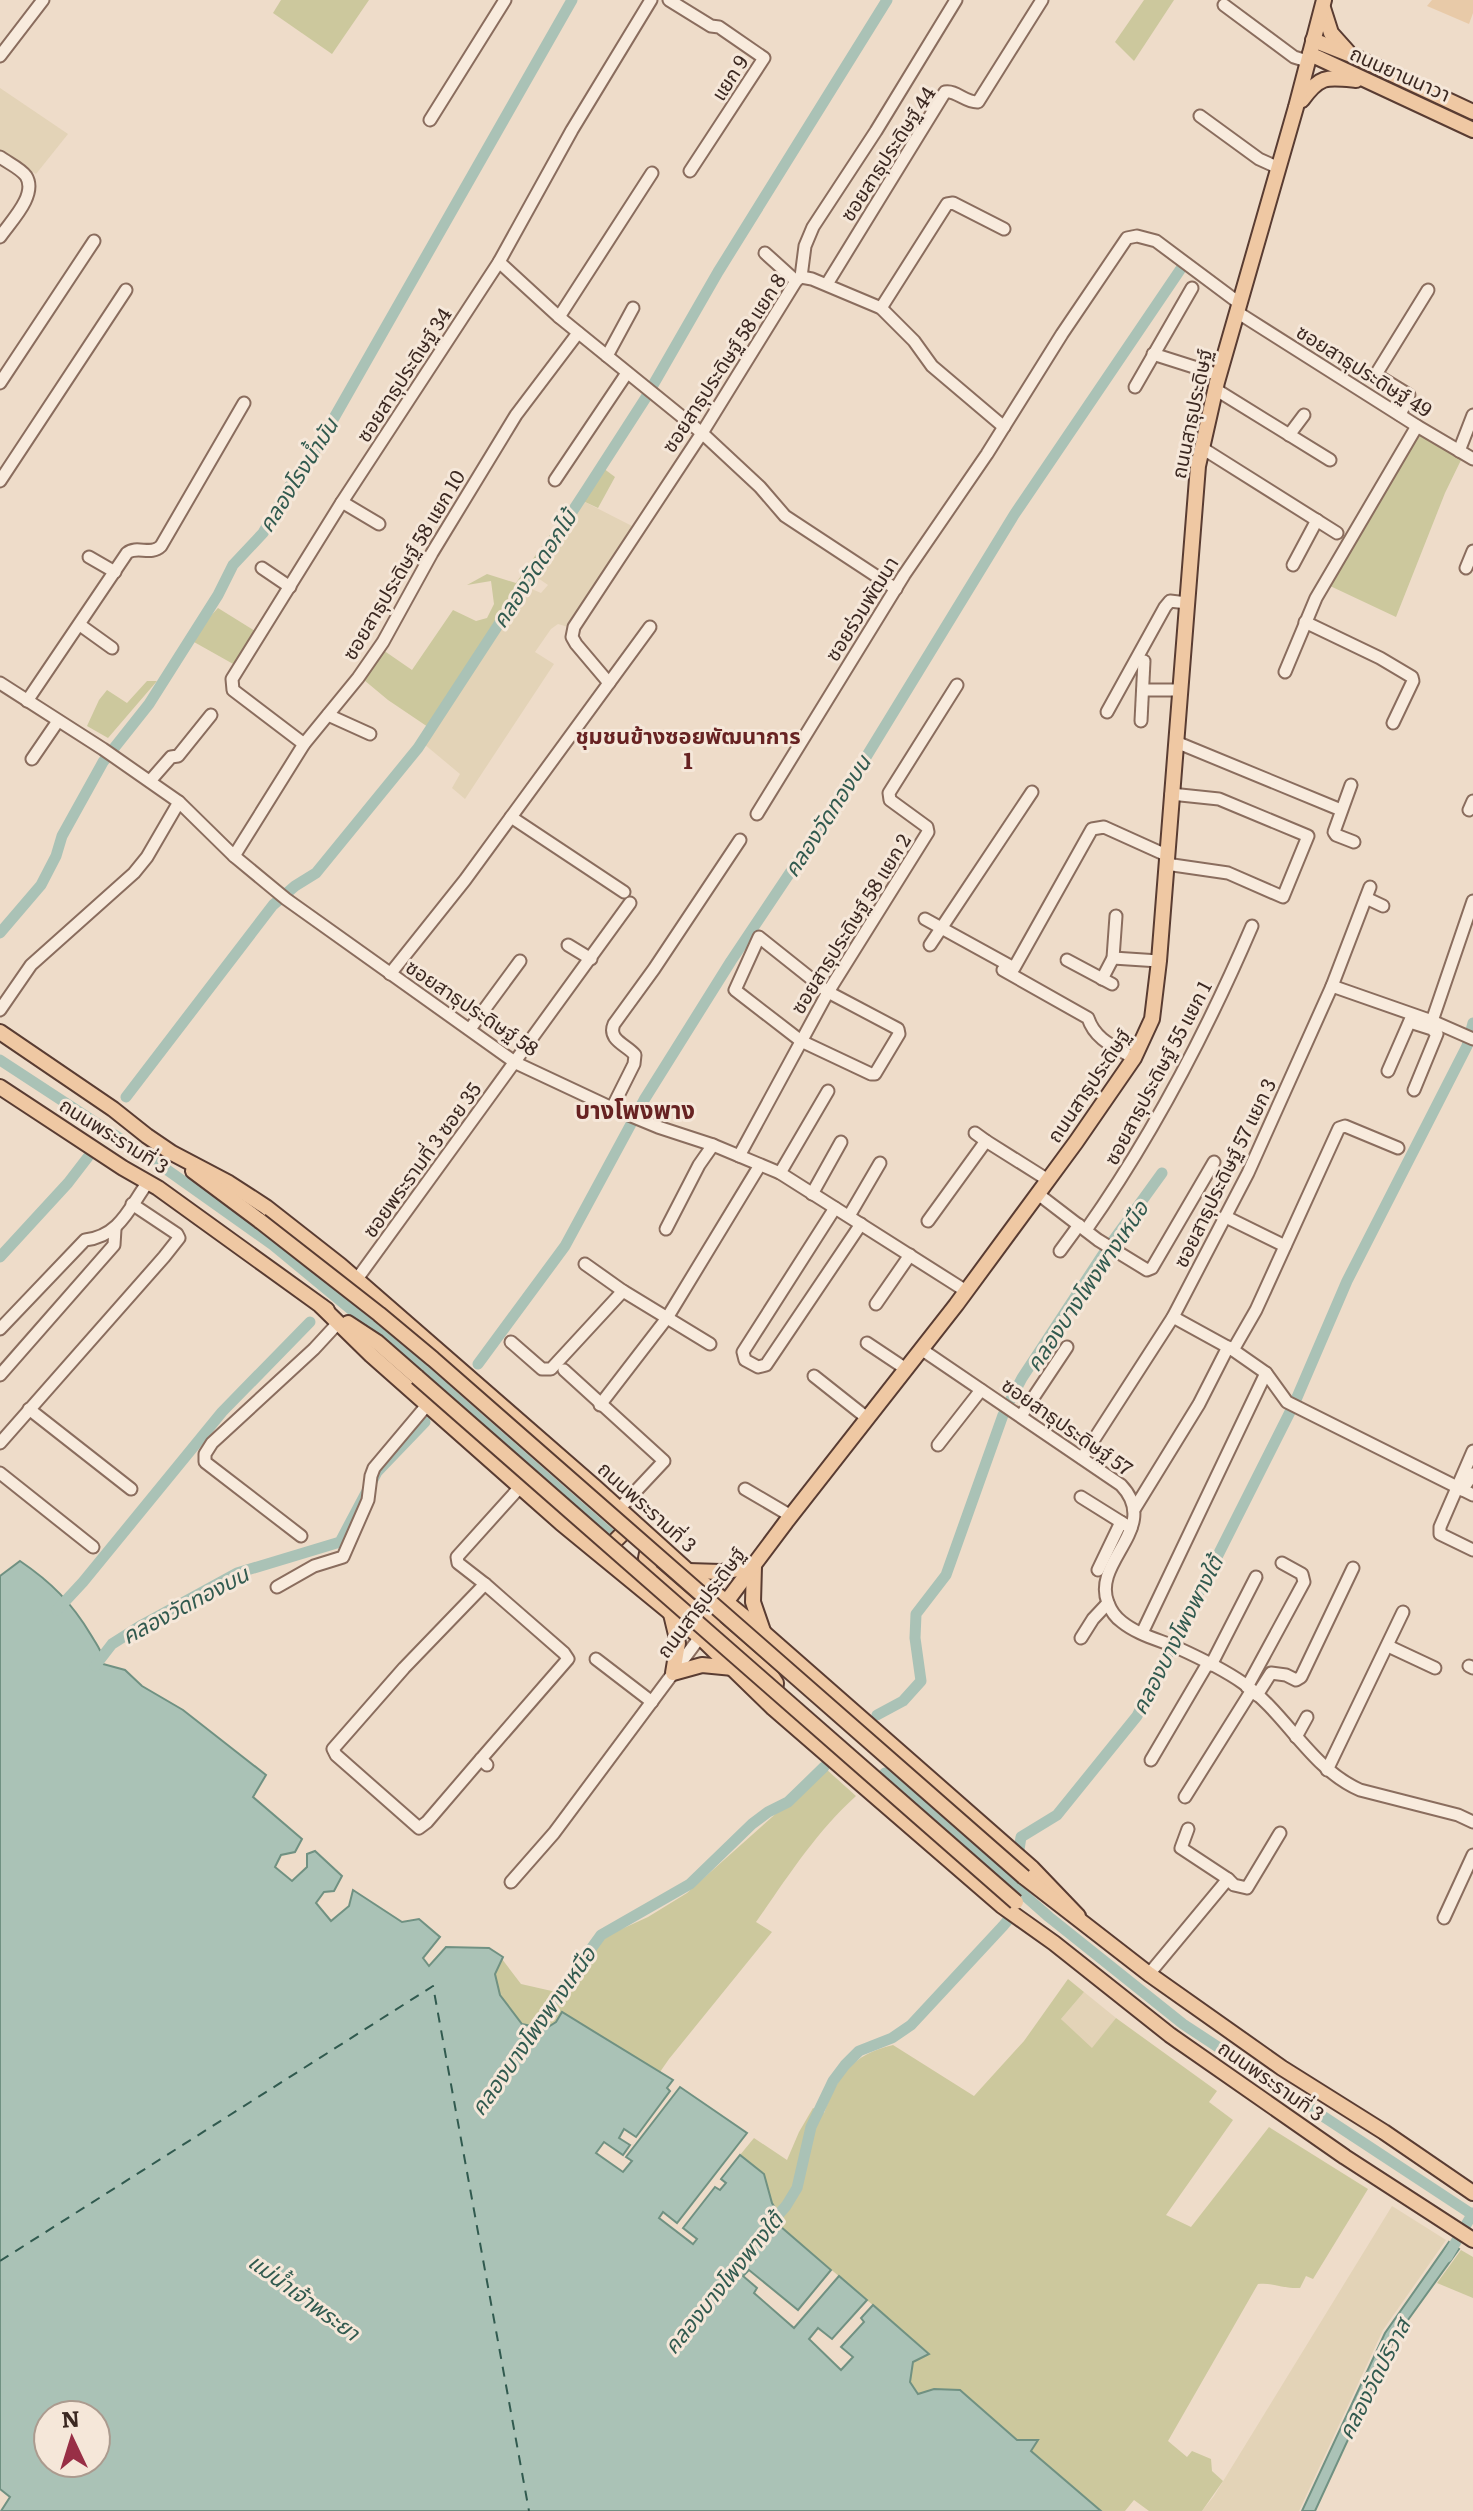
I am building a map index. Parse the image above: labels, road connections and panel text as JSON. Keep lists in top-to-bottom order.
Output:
{
  "streets": {
    "main road": ["ถนนยานนาวา", "ถนนสาธุประดิษฐ์", "ถนนพระรามที่ 3"],
    "street": [
      "แยก 9",
      "ซอยสาธุประดิษฐ์ 44",
      "ซอยสาธุประดิษฐ์ 58 แยก 8",
      "ซอยสาธุประดิษฐ์ 49",
      "ซอยสาธุประดิษฐ์ 34",
      "ซอยสาธุประดิษฐ์ 58 แยก 10",
      "ซอยร่วมพัฒนา",
      "ซอยสาธุประดิษฐ์ 58 แยก 2",
      "ซอยสาธุประดิษฐ์ 58",
      "ซอยสาธุประดิษฐ์ 55 แยก 1",
      "ซอยพระรามที่ 3 ซอย 35",
      "ซอยสาธุประดิษฐ์ 57 แยก 3",
      "ซอยสาธุประดิษฐ์ 57"
    ]
  },
  "crossings": [
    ["ถนนยานนาวา", "ถนนสาธุประดิษฐ์"],
    ["ซอยสาธุประดิษฐ์ 44", "ซอยสาธุประดิษฐ์ 58 แยก 8"],
    ["ซอยสาธุประดิษฐ์ 58 แยก 8", "ซอยสาธุประดิษฐ์ 49"],
    ["ซอยสาธุประดิษฐ์ 58 แยก 8", "ซอยร่วมพัฒนา"],
    ["ซอยสาธุประดิษฐ์ 49", "ถนนสาธุประดิษฐ์"],
    ["ซอยสาธุประดิษฐ์ 49", "ซอยร่วมพัฒนา"],
    ["ซอยสาธุประดิษฐ์ 34", "ซอยสาธุประดิษฐ์ 58 แยก 10"],
    ["ถนนสาธุประดิษฐ์", "ซอยสาธุประดิษฐ์ 58"],
    ["ถนนสาธุประดิษฐ์", "ถนนพระรามที่ 3"],
    ["ถนนสาธุประดิษฐ์", "ซอยสาธุประดิษฐ์ 57"],
    ["ซอยสาธุประดิษฐ์ 58 แยก 10", "ซอยสาธุประดิษฐ์ 58"],
    ["ซอยสาธุประดิษฐ์ 58 แยก 2", "ซอยสาธุประดิษฐ์ 58"],
    ["ซอยสาธุประดิษฐ์ 58", "ซอยพระรามที่ 3 ซอย 35"],
    ["ถนนพระรามที่ 3", "ซอยพระรามที่ 3 ซอย 35"],
    ["ซอยสาธุประดิษฐ์ 57 แยก 3", "ซอยสาธุประดิษฐ์ 57"]
  ],
  "districts": ["ชุมชนข้างซอยพัฒนาการ 1", "บางโพงพาง"],
  "water": [
    "คลองโรงน้ำมัน",
    "คลองวัดดอกไม้",
    "คลองวัดทองบน",
    "คลองบางโพงพางเหนือ",
    "คลองบางโพงพางใต้",
    "แม่น้ำเจ้าพระยา",
    "คลองวัดปริวาส"
  ],
  "north": "top"
}
